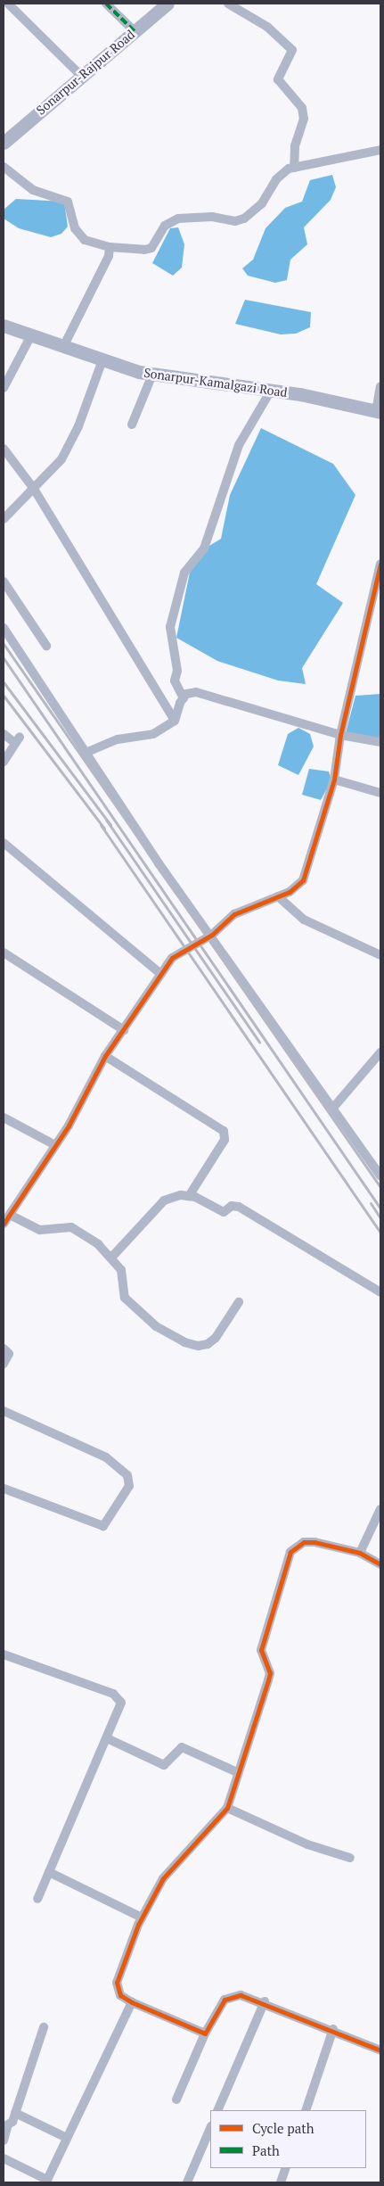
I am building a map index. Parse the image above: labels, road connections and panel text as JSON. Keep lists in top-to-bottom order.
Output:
{
  "streets": {
    "main road": ["Sonarpur-Rajpur Road", "Sonarpur-Kamalgazi Road"]
  },
  "legend": ["Cycle path", "Path"]
}
